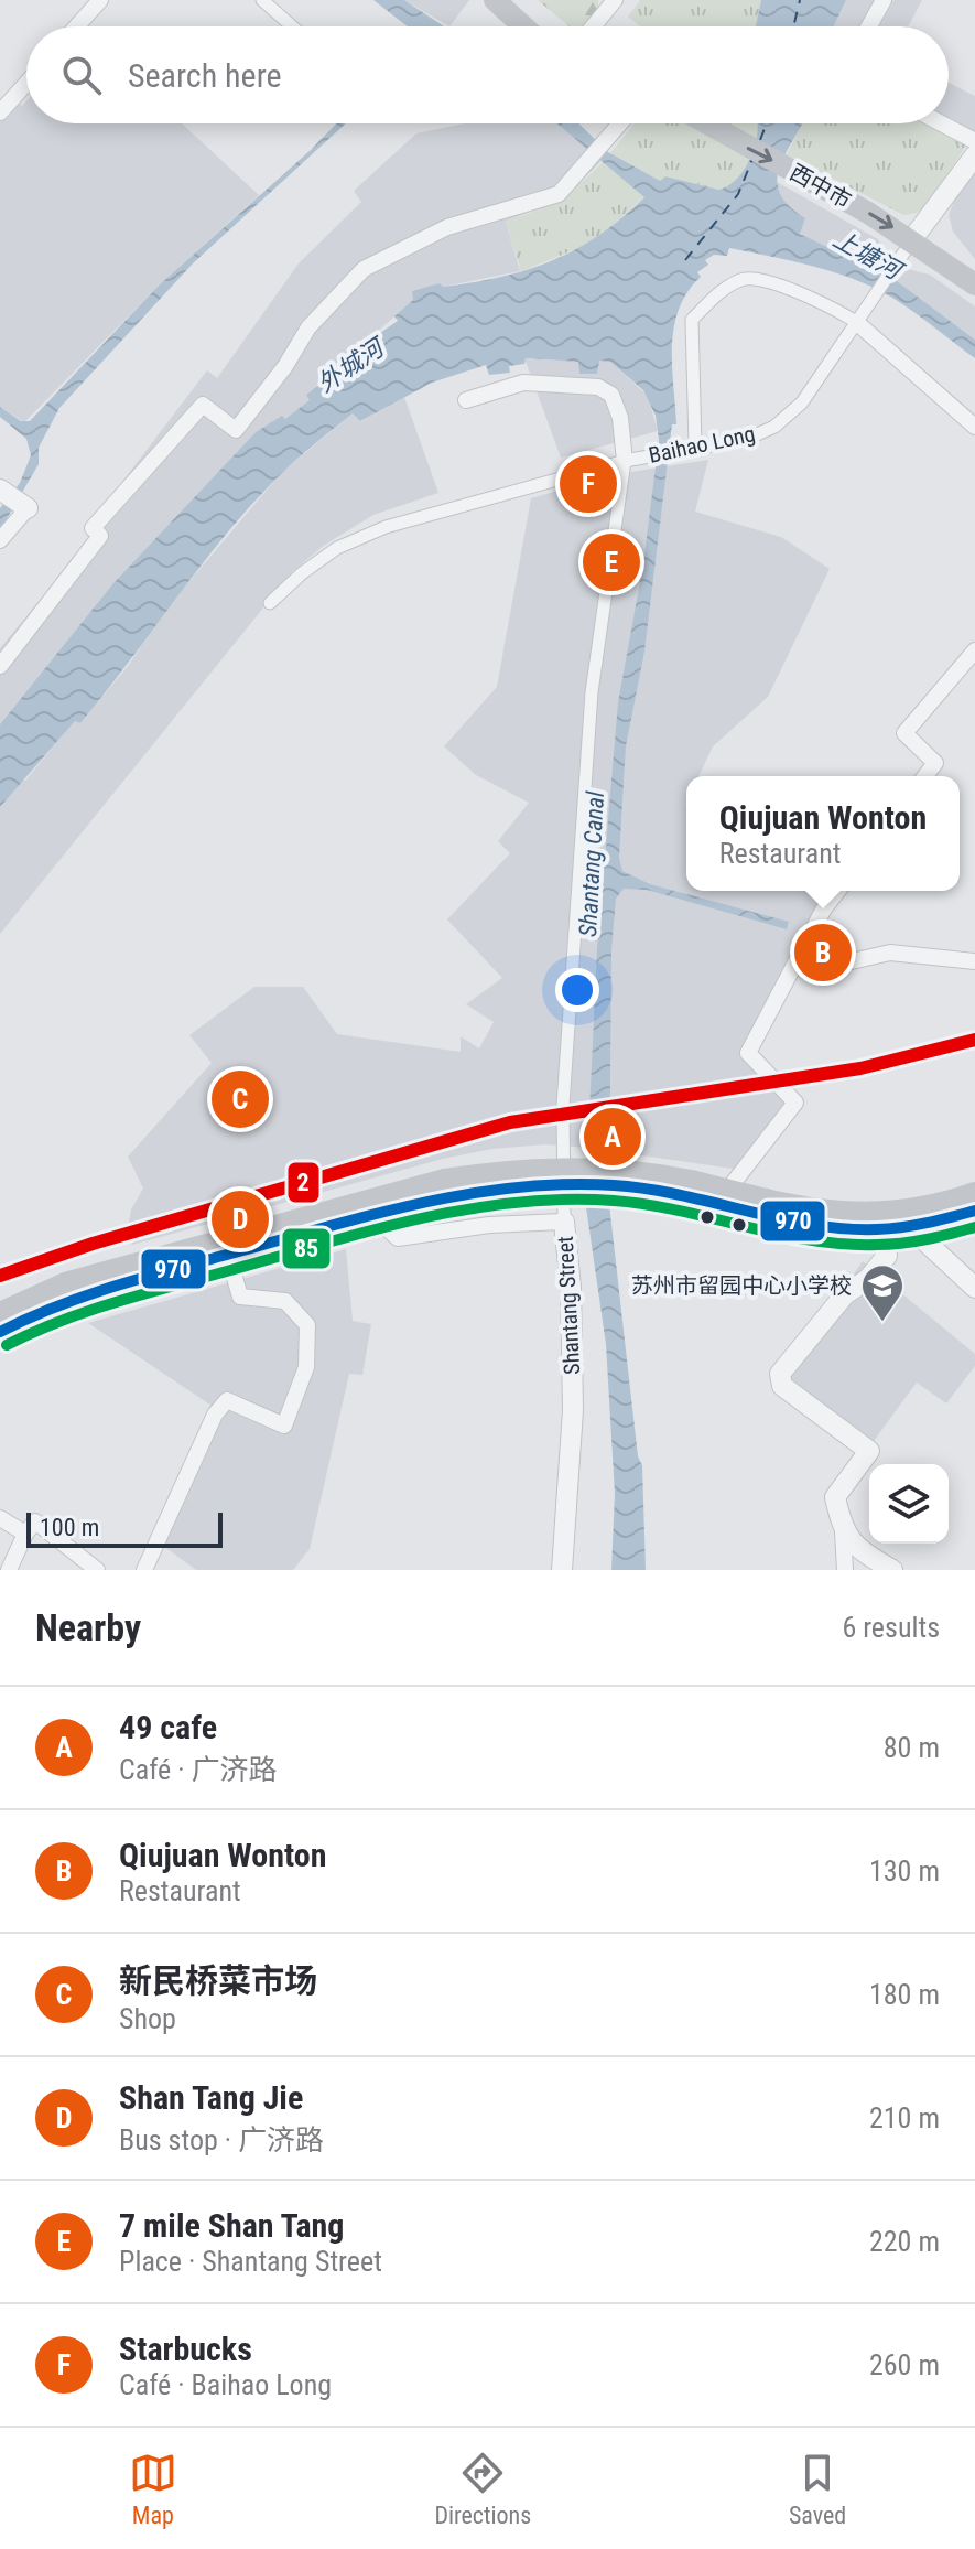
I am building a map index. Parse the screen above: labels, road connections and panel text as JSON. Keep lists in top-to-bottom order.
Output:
{
  "streets": {
    "main road": ["西中市"],
    "street": ["Baihao Long", "Shantang Street"]
  },
  "crossings": [
    ["西中市", "Baihao Long"],
    ["Baihao Long", "Shantang Street"]
  ],
  "one_way": ["西中市"],
  "water": ["上塘河", "外城河", "Shantang Canal"],
  "places": {
    "school or university": ["苏州市留园中心小学校"]
  },
  "lines": ["transit line 2", "transit line 970", "transit line 85"],
  "scale_bar": "100 m",
  "page": {
    "search": "Search here",
    "pins": [
      "F",
      "E",
      "B",
      "C",
      "A",
      "D"
    ],
    "popup": ["Qiujuan Wonton", "Restaurant"],
    "scale": "100 m",
    "heading": ["Nearby", "6 results"],
    "list": [
      {
        "mark": "A",
        "name": "49 cafe",
        "note": "Café · 广济路",
        "value": "80 m"
      },
      {
        "mark": "B",
        "name": "Qiujuan Wonton",
        "note": "Restaurant",
        "value": "130 m"
      },
      {
        "mark": "C",
        "name": "新民桥菜市场",
        "note": "Shop",
        "value": "180 m"
      },
      {
        "mark": "D",
        "name": "Shan Tang Jie",
        "note": "Bus stop · 广济路",
        "value": "210 m"
      },
      {
        "mark": "E",
        "name": "7 mile Shan Tang",
        "note": "Place · Shantang Street",
        "value": "220 m"
      },
      {
        "mark": "F",
        "name": "Starbucks",
        "note": "Café · Baihao Long",
        "value": "260 m"
      }
    ],
    "nav": ["Map", "Directions", "Saved"]
  }
}
